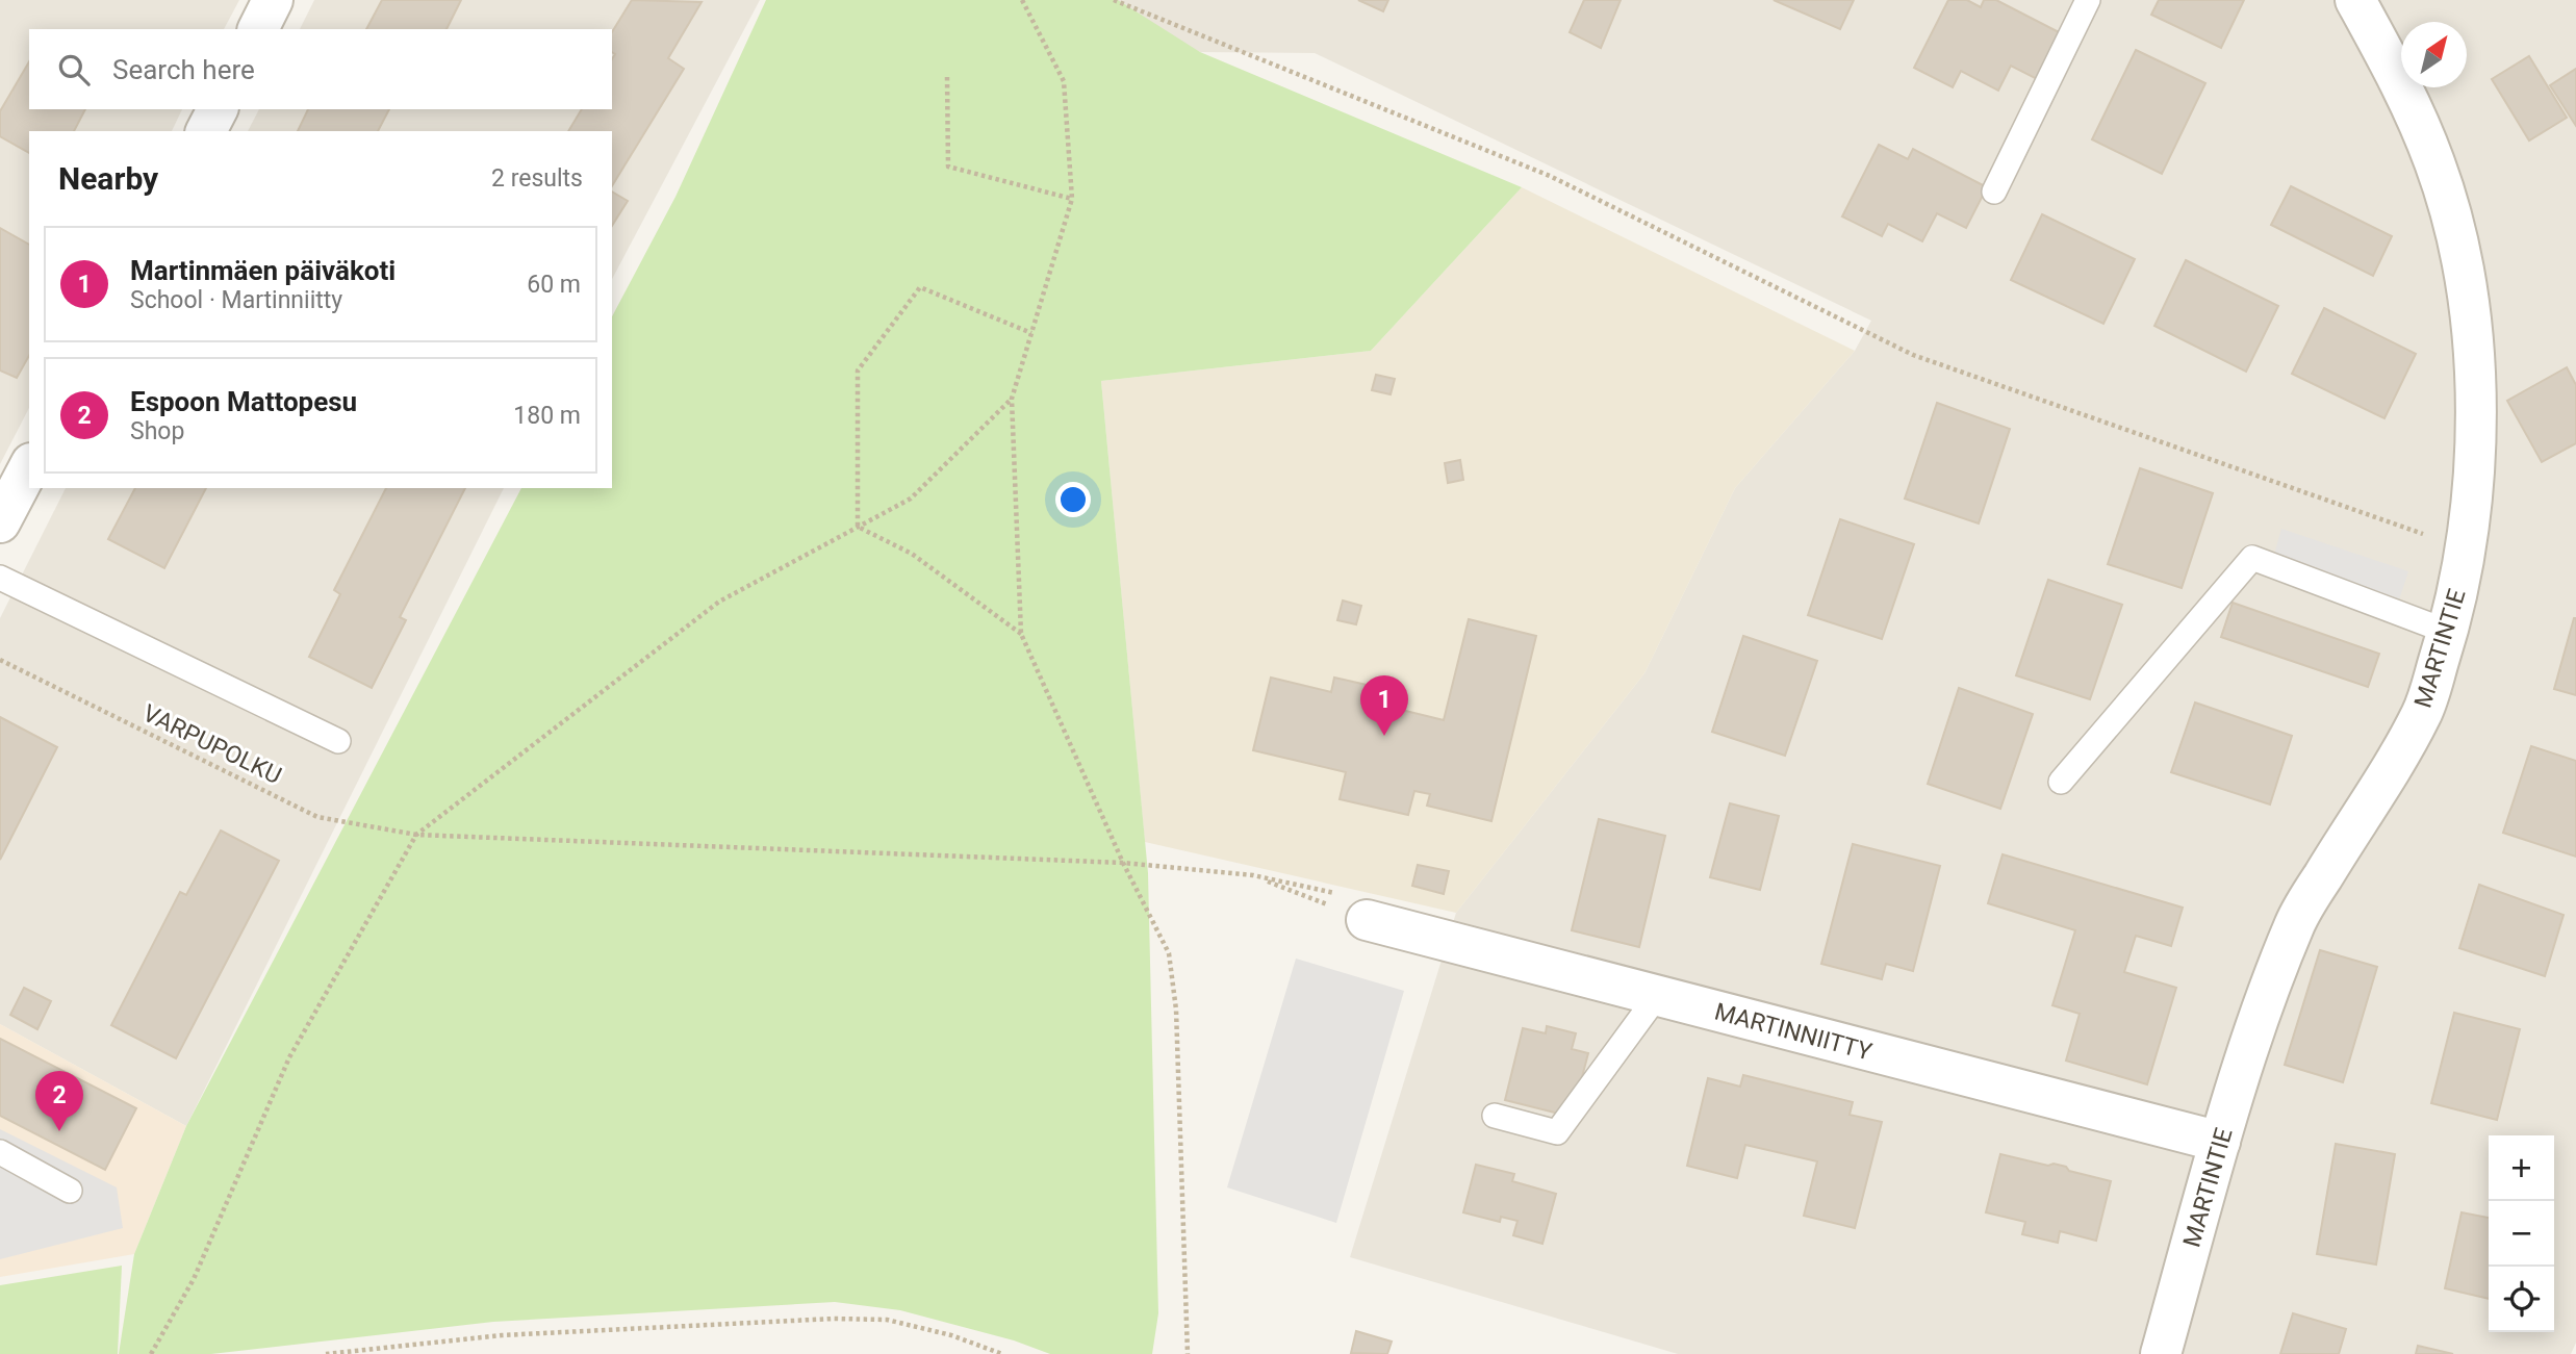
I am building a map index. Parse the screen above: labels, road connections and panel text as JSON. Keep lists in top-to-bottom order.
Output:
{
  "streets": {
    "street": ["MARTINTIE", "MARTINNIITTY"],
    "path": ["VARPUPOLKU"]
  },
  "crossings": [
    ["MARTINTIE", "MARTINNIITTY"],
    ["VARPUPOLKU", "MARTINNIITTY"]
  ],
  "north": "top right",
  "page": {
    "search": "Search here",
    "heading": ["Nearby", "2 results"],
    "list": [
      {
        "mark": "1",
        "name": "Martinmäen päiväkoti",
        "note": "School · Martinniitty",
        "value": "60 m"
      },
      {
        "mark": "2",
        "name": "Espoon Mattopesu",
        "note": "Shop",
        "value": "180 m"
      }
    ],
    "pins": ["1", "2"],
    "map_buttons": ["+", "−"]
  }
}
